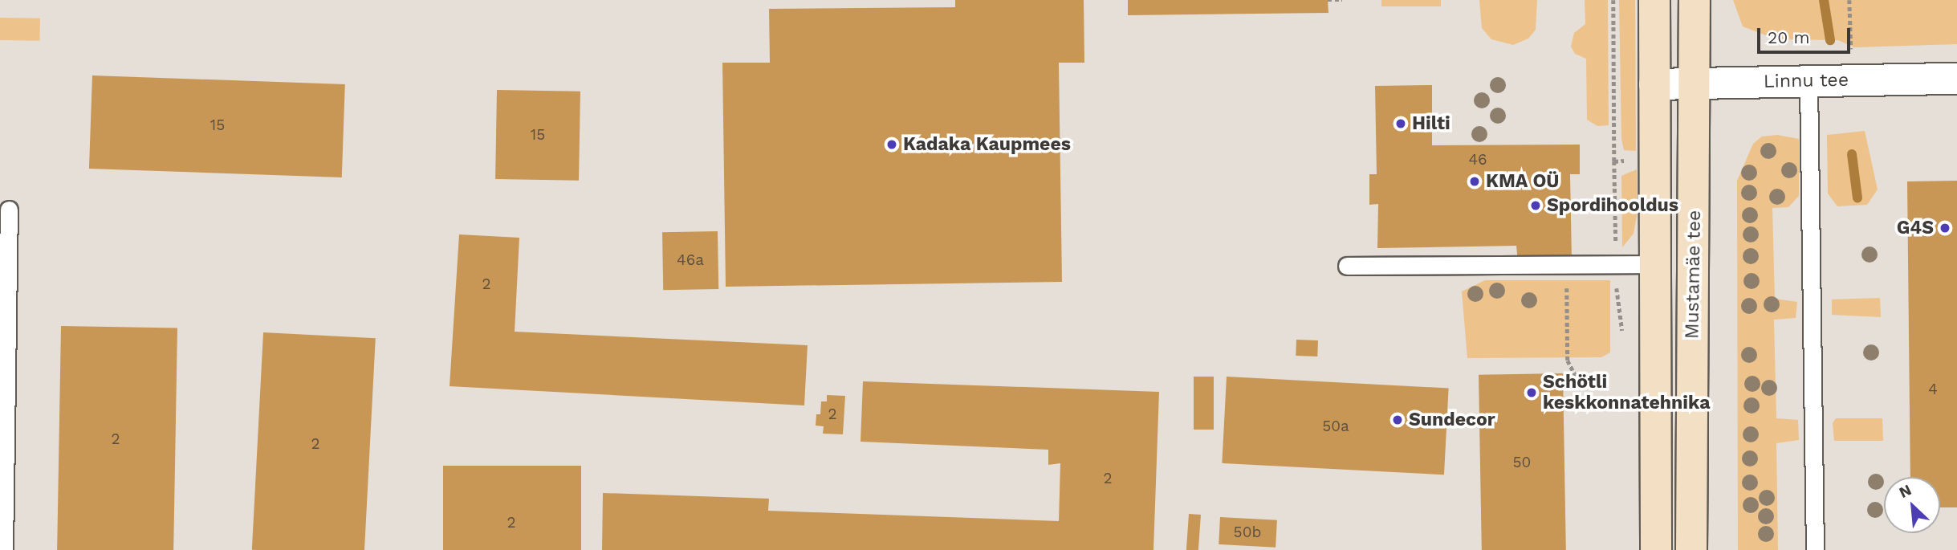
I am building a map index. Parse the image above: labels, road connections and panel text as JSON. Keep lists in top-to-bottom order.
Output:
{
  "streets": {
    "main road": ["Mustamäe tee"],
    "street": ["Linnu tee"]
  },
  "crossings": [
    ["Linnu tee", "Mustamäe tee"]
  ],
  "places": [
    "Hilti",
    "Kadaka Kaupmees",
    "KMA OÜ",
    "Spordihooldus",
    "G4S",
    "Schötli keskkonnatehnika",
    "Sundecor"
  ],
  "house_numbers": [
    "15",
    "15",
    "46",
    "46a",
    "2",
    "4",
    "2",
    "50a",
    "2",
    "2",
    "50",
    "2",
    "2",
    "50b"
  ],
  "scale_bar": "20 m",
  "north": "top left"
}
